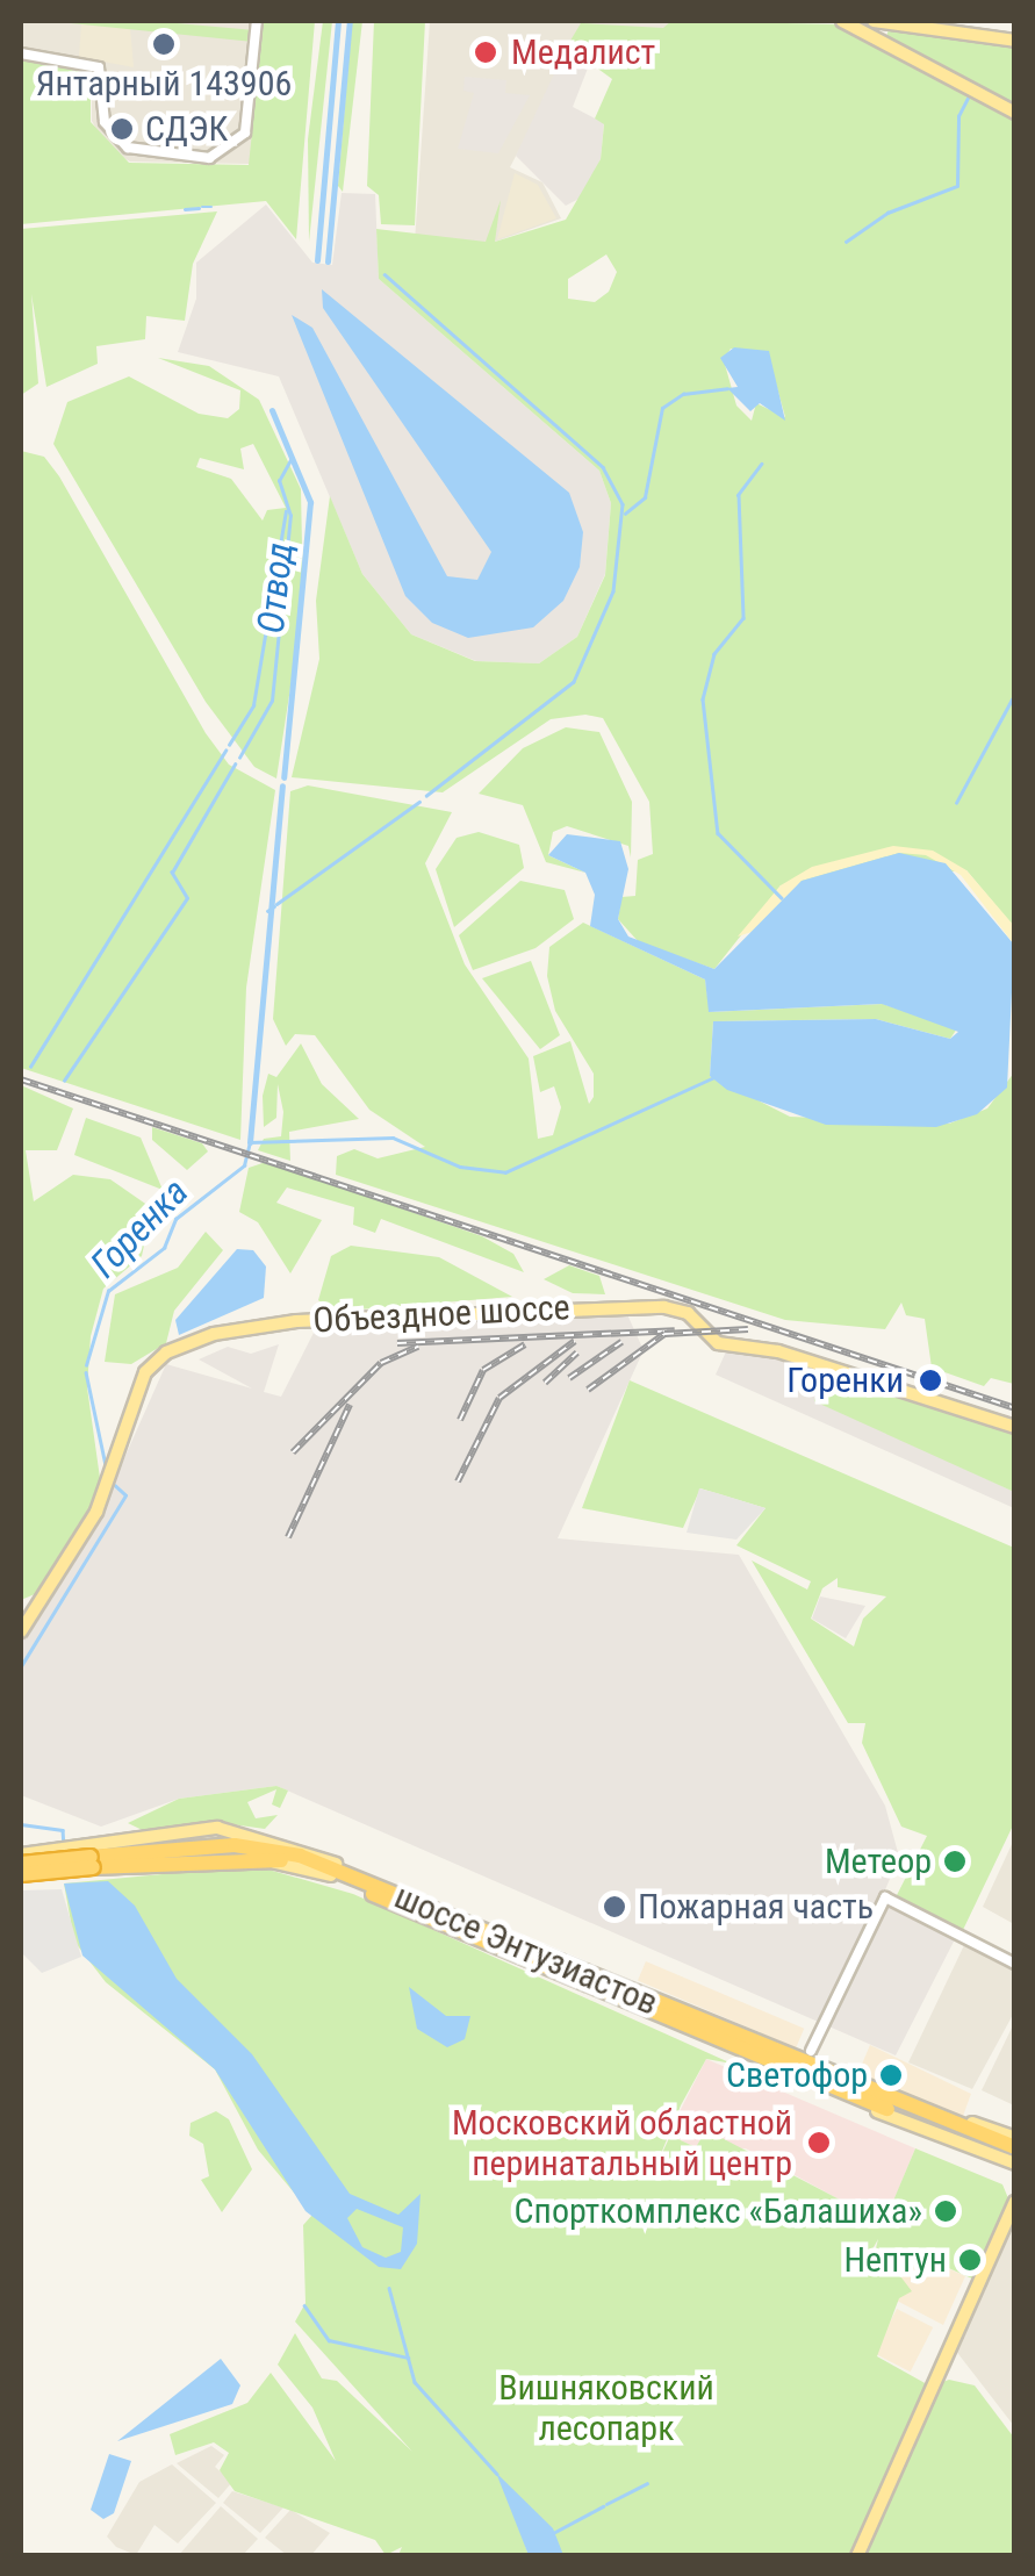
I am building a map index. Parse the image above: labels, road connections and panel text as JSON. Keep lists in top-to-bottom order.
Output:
{
  "streets": {
    "highway": ["шоссе Энтузиастов"],
    "main road": ["Объездное шоссе"]
  },
  "water": ["Отвод", "Горенка"],
  "parks": ["Вишняковский лесопарк"],
  "places": [
    "Янтарный 143906",
    "Медалист",
    "СДЭК",
    "Горенки",
    "Метеор",
    "Пожарная часть",
    "Светофор",
    "Московский областной перинатальный центр",
    "Спорткомплекс «Балашиха»",
    "Нептун"
  ]
}
